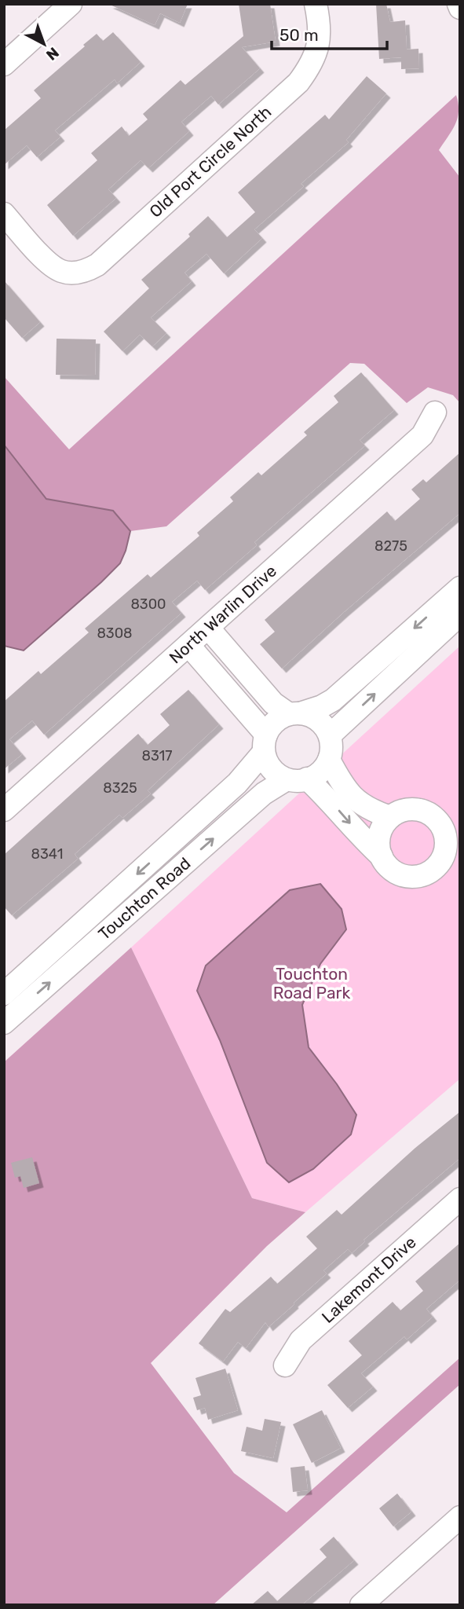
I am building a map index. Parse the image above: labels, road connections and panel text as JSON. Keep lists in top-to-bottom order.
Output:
{
  "streets": {
    "street": [
      "Old Port Circle North",
      "North Warlin Drive",
      "Touchton Road",
      "Lakemont Drive"
    ]
  },
  "parks": ["Touchton Road Park"],
  "house_numbers": [
    "8275",
    "8300",
    "8308",
    "8317",
    "8325",
    "8341"
  ],
  "scale_bar": "50 m",
  "north": "bottom right"
}
